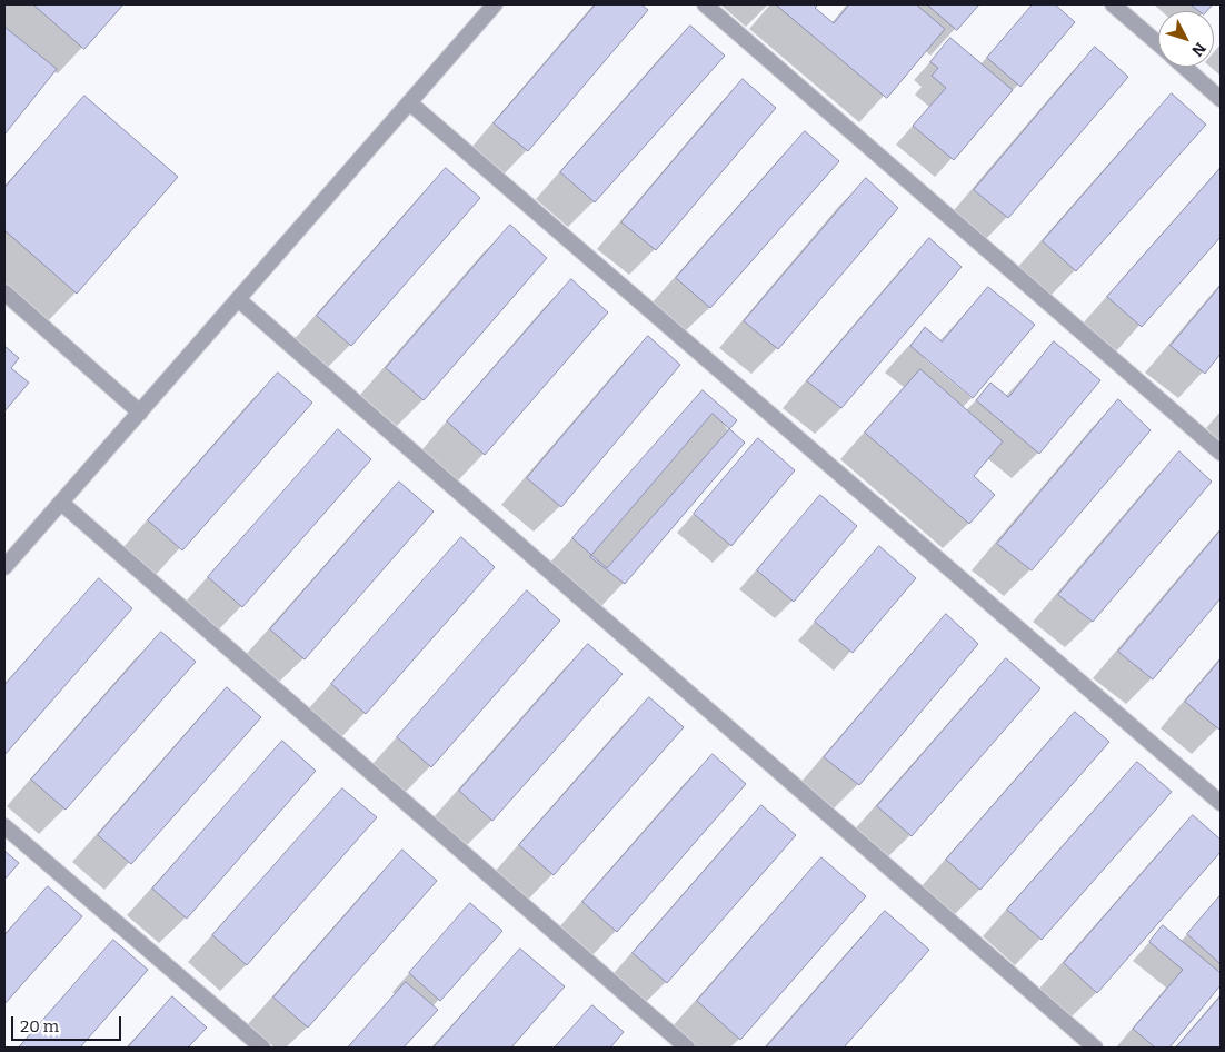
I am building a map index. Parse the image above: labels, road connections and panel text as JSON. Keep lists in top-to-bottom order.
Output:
{
  "scale_bar": "20 m",
  "north": "bottom right"
}
